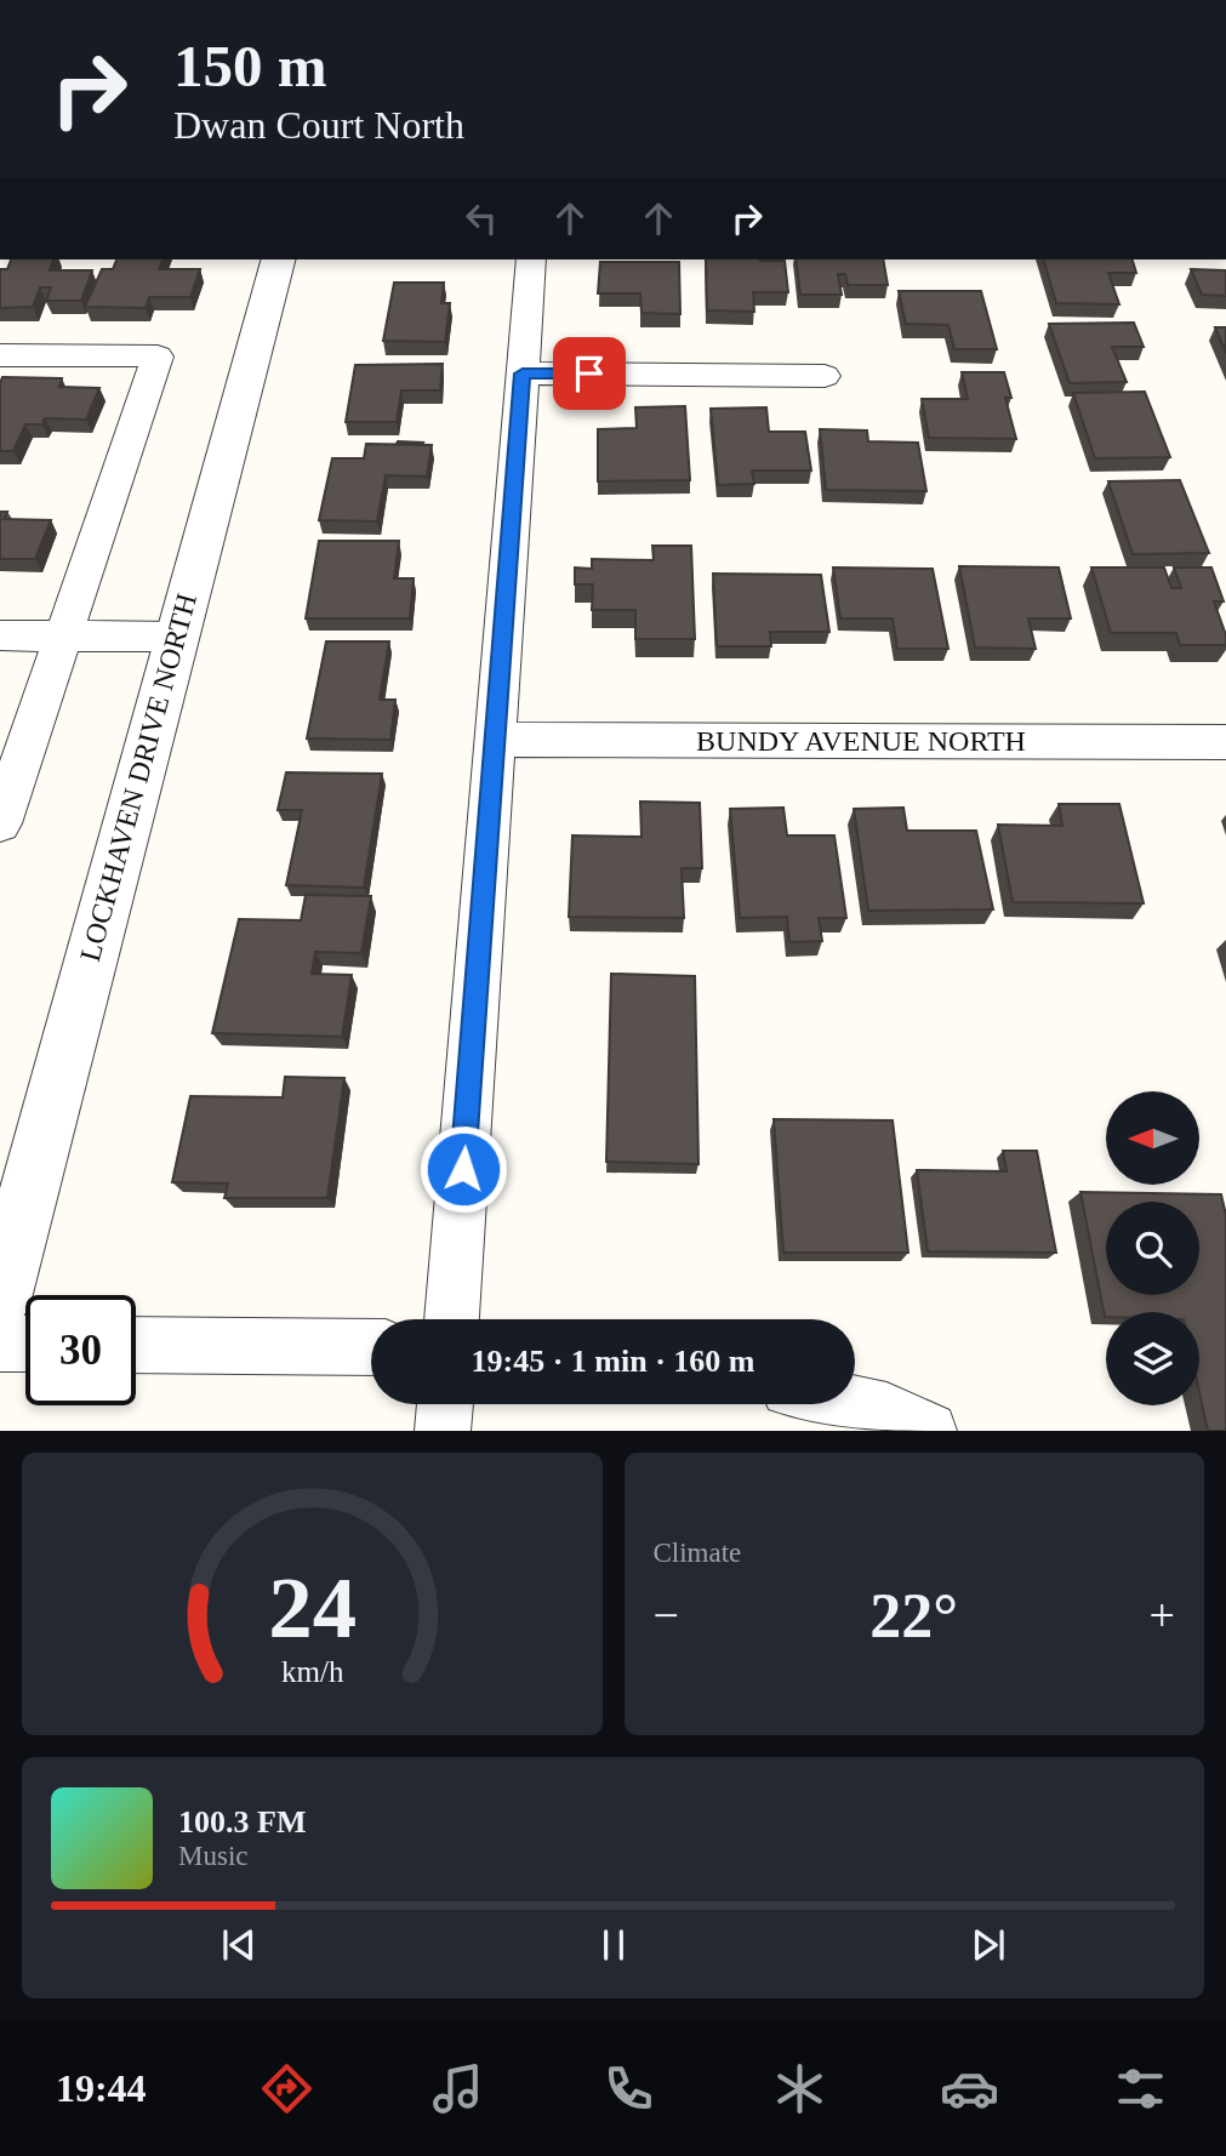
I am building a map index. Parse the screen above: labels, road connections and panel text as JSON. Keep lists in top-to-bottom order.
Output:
{
  "streets": {
    "street": ["BUNDY AVENUE NORTH", "LOCKHAVEN DRIVE NORTH"]
  },
  "north": "left",
  "page": {
    "turn": ["150 m", "Dwan Court North"],
    "limit": "30",
    "trip": "19:45 · 1 min · 160 m",
    "tile": "Climate",
    "heat": ["−", "22°", "+"],
    "song": ["100.3 FM", "Music"],
    "tabs": "19:44",
    "gauge": ["24", "km/h"]
  }
}
